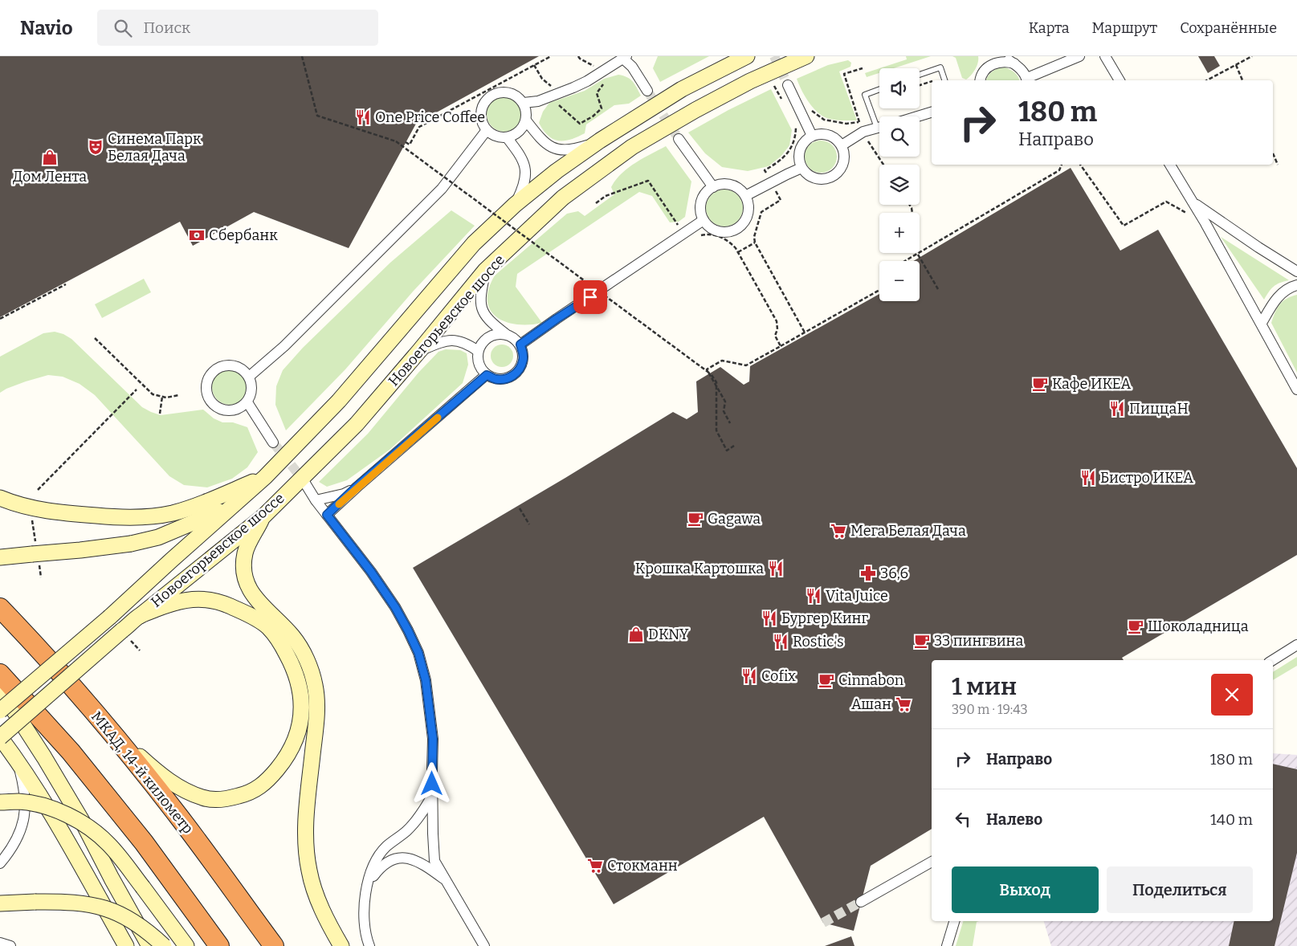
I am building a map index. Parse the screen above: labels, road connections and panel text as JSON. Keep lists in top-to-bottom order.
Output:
{
  "streets": {
    "highway": ["МКАД, 14-й километр"],
    "main road": ["Новоегорьевское шоссе"]
  },
  "places": {
    "restaurant": [
      "One Price Coffee",
      "ПиццаН",
      "Бистро ИКЕА",
      "Крошка Картошка",
      "Vita Juice",
      "Бургер Кинг",
      "Rostic's",
      "Cofix"
    ],
    "theatre": ["Синема Парк Белая Дача"],
    "shop": ["Дом Лента", "DKNY"],
    "bank": ["Сбербанк"],
    "cafe": [
      "Кафе ИКЕА",
      "Gagawa",
      "Шоколадница",
      "33 пингвина",
      "Cinnabon"
    ],
    "supermarket": ["Мега Белая Дача", "Ашан", "Стокманн"],
    "pharmacy": ["36,6"]
  },
  "page": {
    "header": "Navio",
    "search": "Поиск",
    "nav": ["Карта", "Маршрут", "Сохранённые"],
    "map_buttons": ["+", "−"],
    "turn": ["180 m", "Направо"],
    "heading": ["1 мин", "390 m · 19:43"],
    "list": [
      {
        "name": "Направо",
        "value": "180 m"
      },
      {
        "name": "Налево",
        "value": "140 m"
      }
    ],
    "buttons": ["Выход", "Поделиться"]
  }
}
